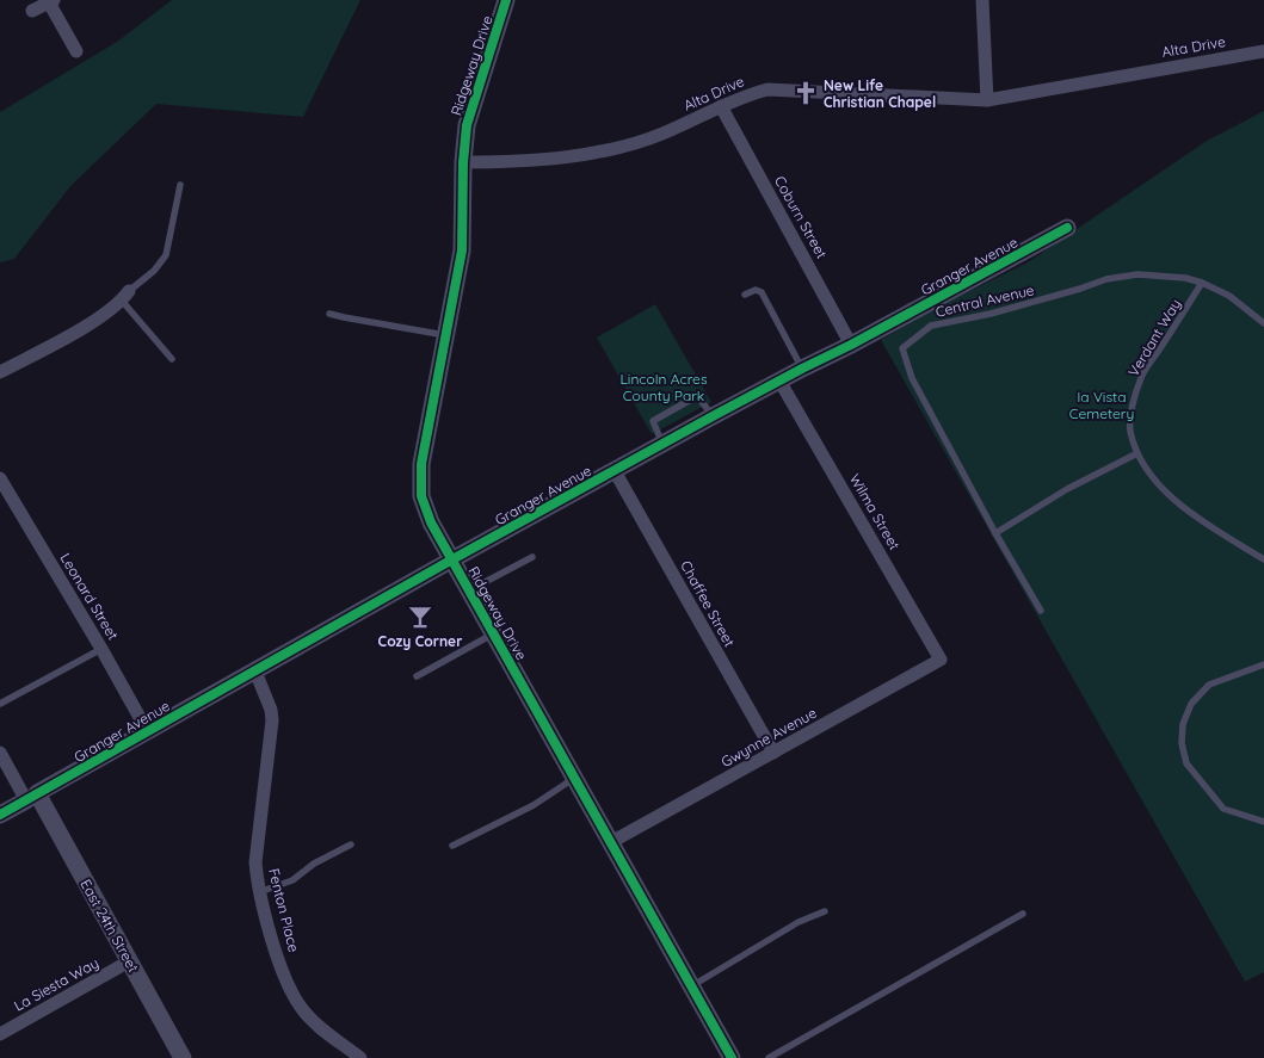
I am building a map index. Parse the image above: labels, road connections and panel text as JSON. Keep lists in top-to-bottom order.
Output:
{
  "streets": {
    "street": [
      "Alta Drive",
      "Ridgeway Drive",
      "Coburn Street",
      "Granger Avenue",
      "Wilma Street",
      "Leonard Street",
      "Chaffee Street",
      "Gwynne Avenue",
      "Fenton Place",
      "East 24th Street",
      "La Siesta Way"
    ],
    "lane": ["Central Avenue", "Verdant Way"]
  },
  "crossings": [
    ["Alta Drive", "Ridgeway Drive"],
    ["Alta Drive", "Coburn Street"],
    ["Ridgeway Drive", "Granger Avenue"],
    ["Ridgeway Drive", "Gwynne Avenue"],
    ["Coburn Street", "Granger Avenue"],
    ["Granger Avenue", "Wilma Street"],
    ["Granger Avenue", "Leonard Street"],
    ["Granger Avenue", "Chaffee Street"],
    ["Granger Avenue", "Fenton Place"],
    ["Granger Avenue", "East 24th Street"],
    ["Central Avenue", "Verdant Way"],
    ["Wilma Street", "Gwynne Avenue"],
    ["Chaffee Street", "Gwynne Avenue"],
    ["East 24th Street", "La Siesta Way"]
  ],
  "parks": ["Lincoln Acres County Park", "la Vista Cemetery"],
  "places": {
    "church": ["New Life Christian Chapel"],
    "bar": ["Cozy Corner"]
  }
}
